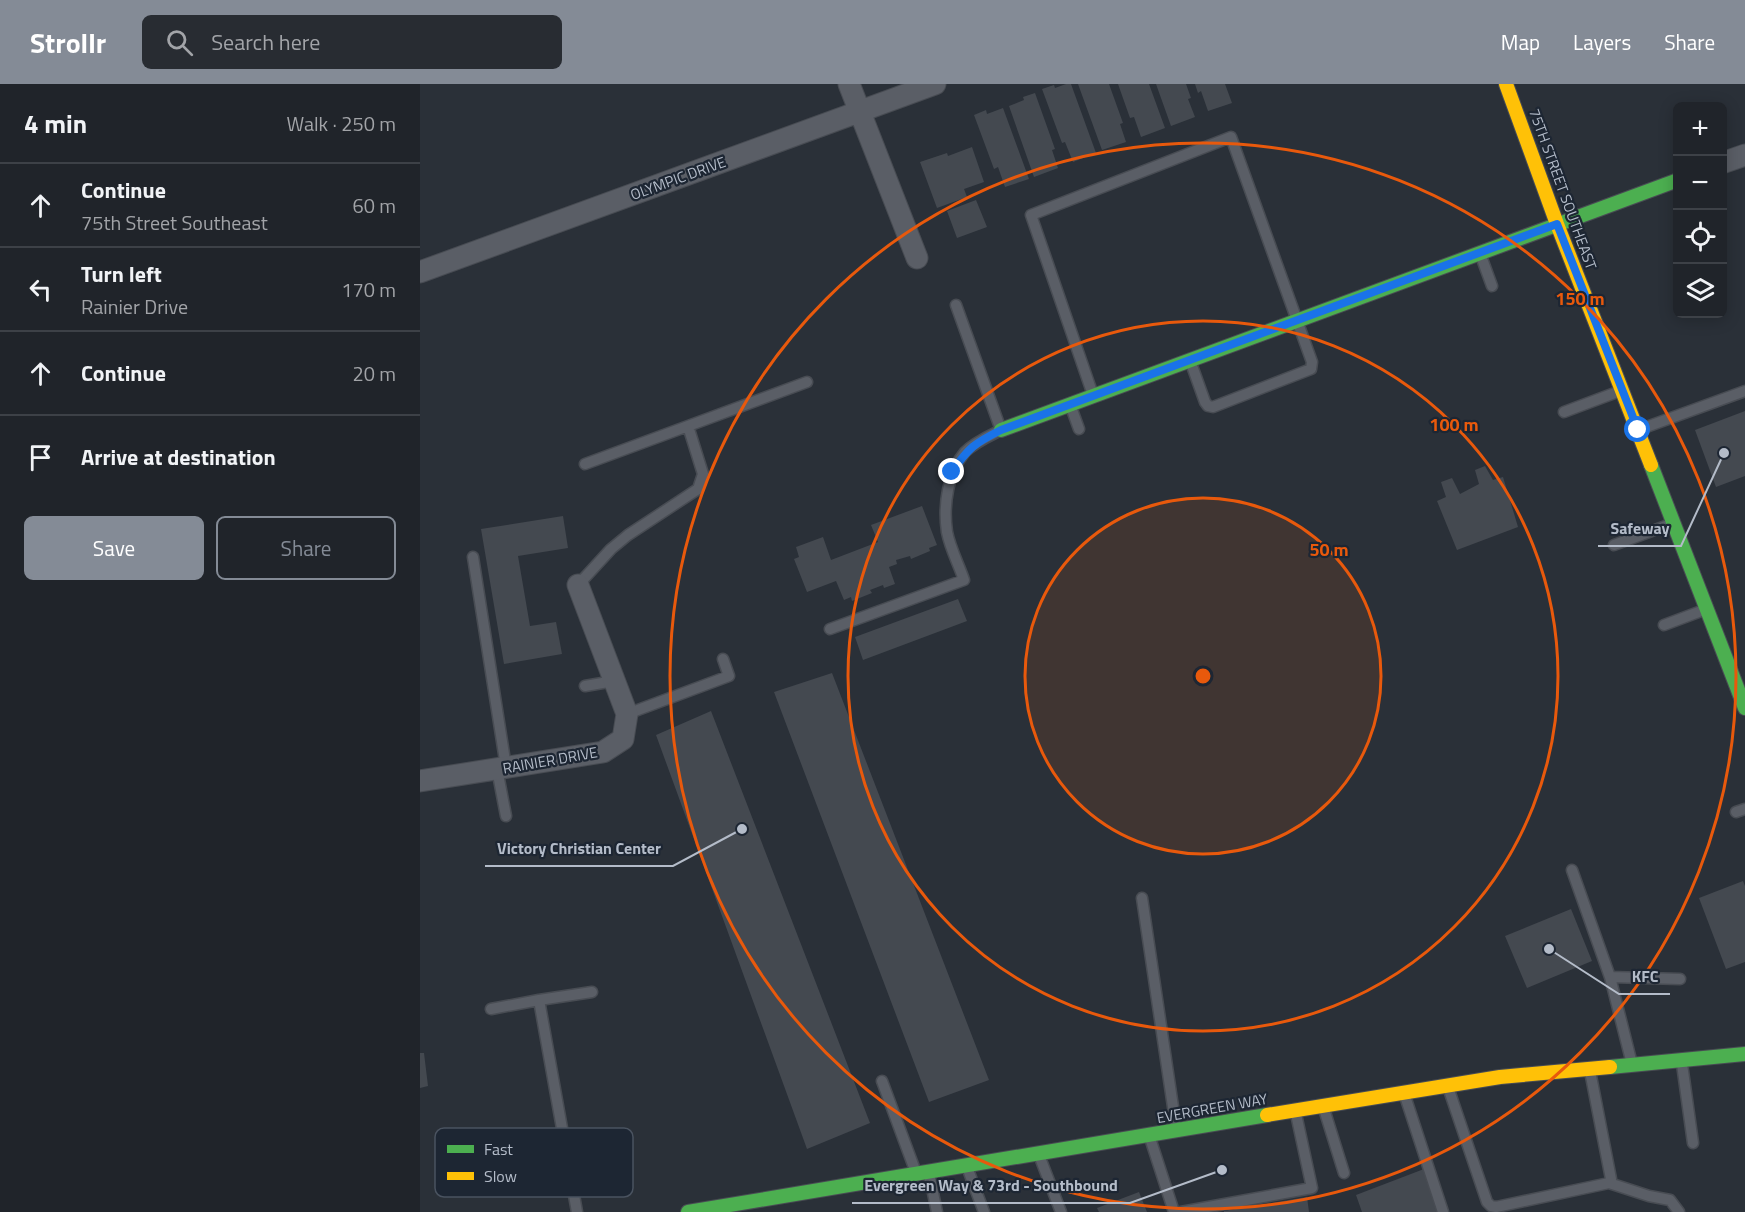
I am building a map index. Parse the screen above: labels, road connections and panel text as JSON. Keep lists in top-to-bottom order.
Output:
{
  "streets": {
    "street": [
      "OLYMPIC DRIVE",
      "75TH STREET SOUTHEAST",
      "RAINIER DRIVE",
      "EVERGREEN WAY"
    ]
  },
  "places": [
    "Safeway",
    "Victory Christian Center",
    "KFC",
    "Evergreen Way & 73rd - Southbound"
  ],
  "legend": ["Fast", "Slow"],
  "page": {
    "header": "Strollr",
    "search": "Search here",
    "nav": ["Map", "Layers", "Share"],
    "heading": ["4 min", "Walk · 250 m"],
    "map_buttons": ["+", "−"],
    "list": [
      ["Continue", "75th Street Southeast", "60 m"],
      ["Turn left", "Rainier Drive", "170 m"],
      ["Continue", "20 m"],
      "Arrive at destination"
    ],
    "buttons": ["Save", "Share"]
  },
  "rings": ["150 m", "100 m", "50 m"]
}
